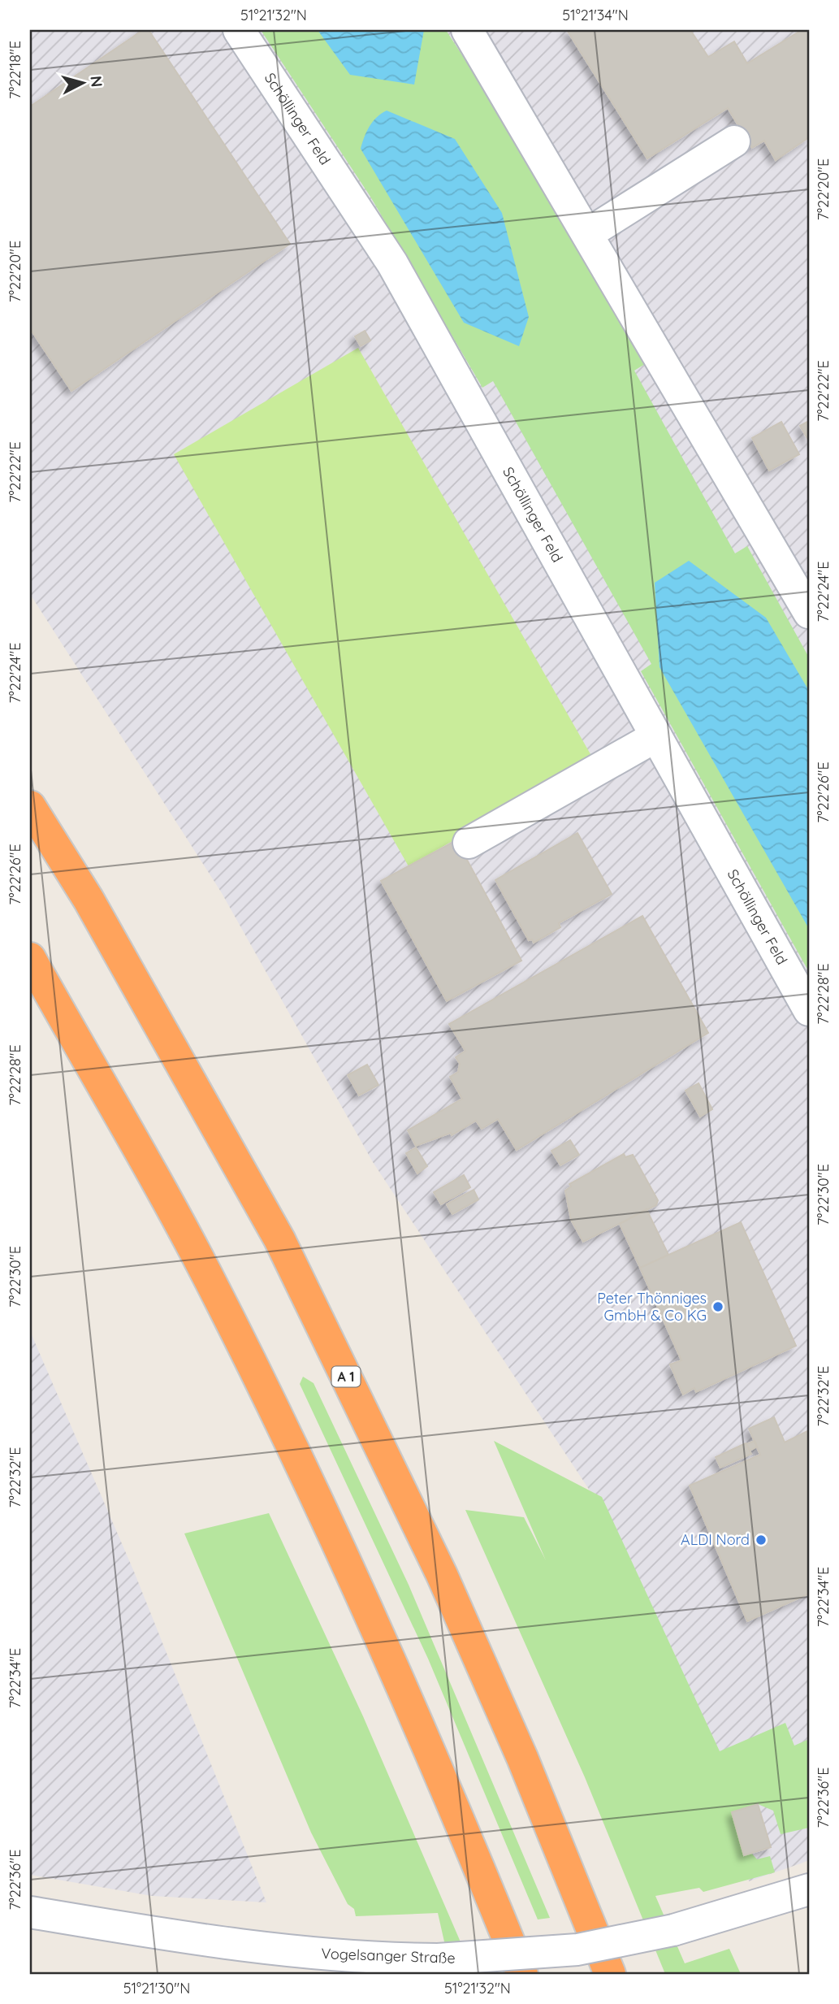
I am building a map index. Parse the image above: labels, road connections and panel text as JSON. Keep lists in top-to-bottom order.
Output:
{
  "streets": {
    "highway": ["A 1"],
    "street": ["Schöllinger Feld", "Vogelsanger Straße"]
  },
  "places": ["Peter Thönniges GmbH & Co KG", "ALDI Nord"],
  "north": "right",
  "coordinates": [
    "51°21'32\"N",
    "51°21'34\"N",
    "7°22'18\"E",
    "7°22'20\"E",
    "7°22'22\"E",
    "7°22'24\"E",
    "7°22'26\"E",
    "7°22'28\"E",
    "7°22'30\"E",
    "7°22'32\"E",
    "7°22'34\"E",
    "7°22'36\"E",
    "51°21'30\"N"
  ]
}
